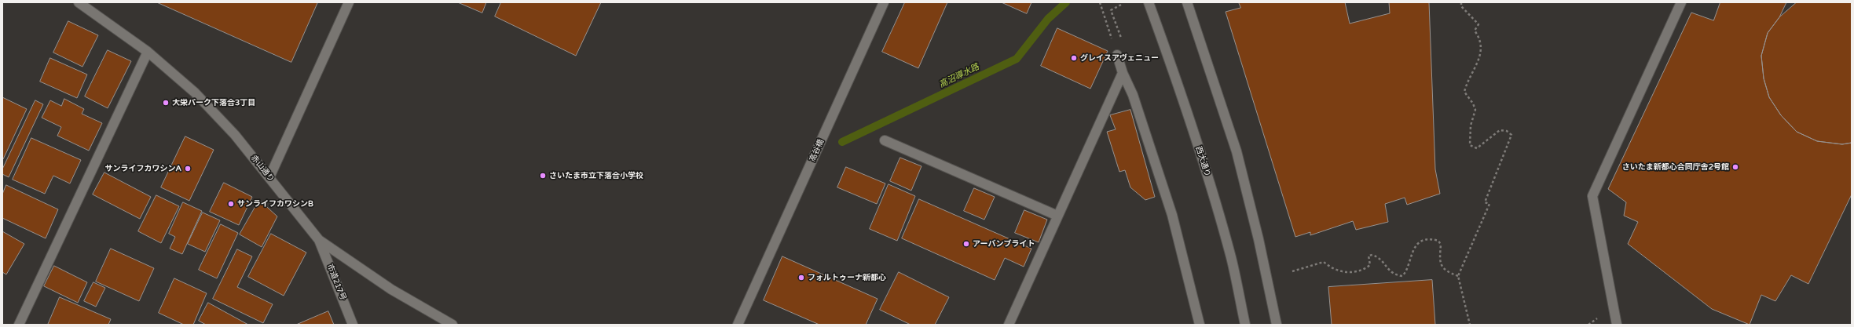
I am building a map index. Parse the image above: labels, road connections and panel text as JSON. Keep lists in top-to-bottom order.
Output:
{
  "streets": {
    "street": [
      "高谷橋",
      "西大通り",
      "赤山通り",
      "市道217号"
    ]
  },
  "crossings": [
    ["赤山通り", "市道217号"]
  ],
  "water": ["高沼導水路"],
  "places": [
    "グレイスアヴェニュー",
    "大栄パーク下落合3丁目",
    "さいたま新都心合同庁舎2号館",
    "サンライフカワシンA",
    "さいたま市立下落合小学校",
    "サンライフカワシンB",
    "アーバンブライト",
    "フォルトゥーナ新都心"
  ]
}
